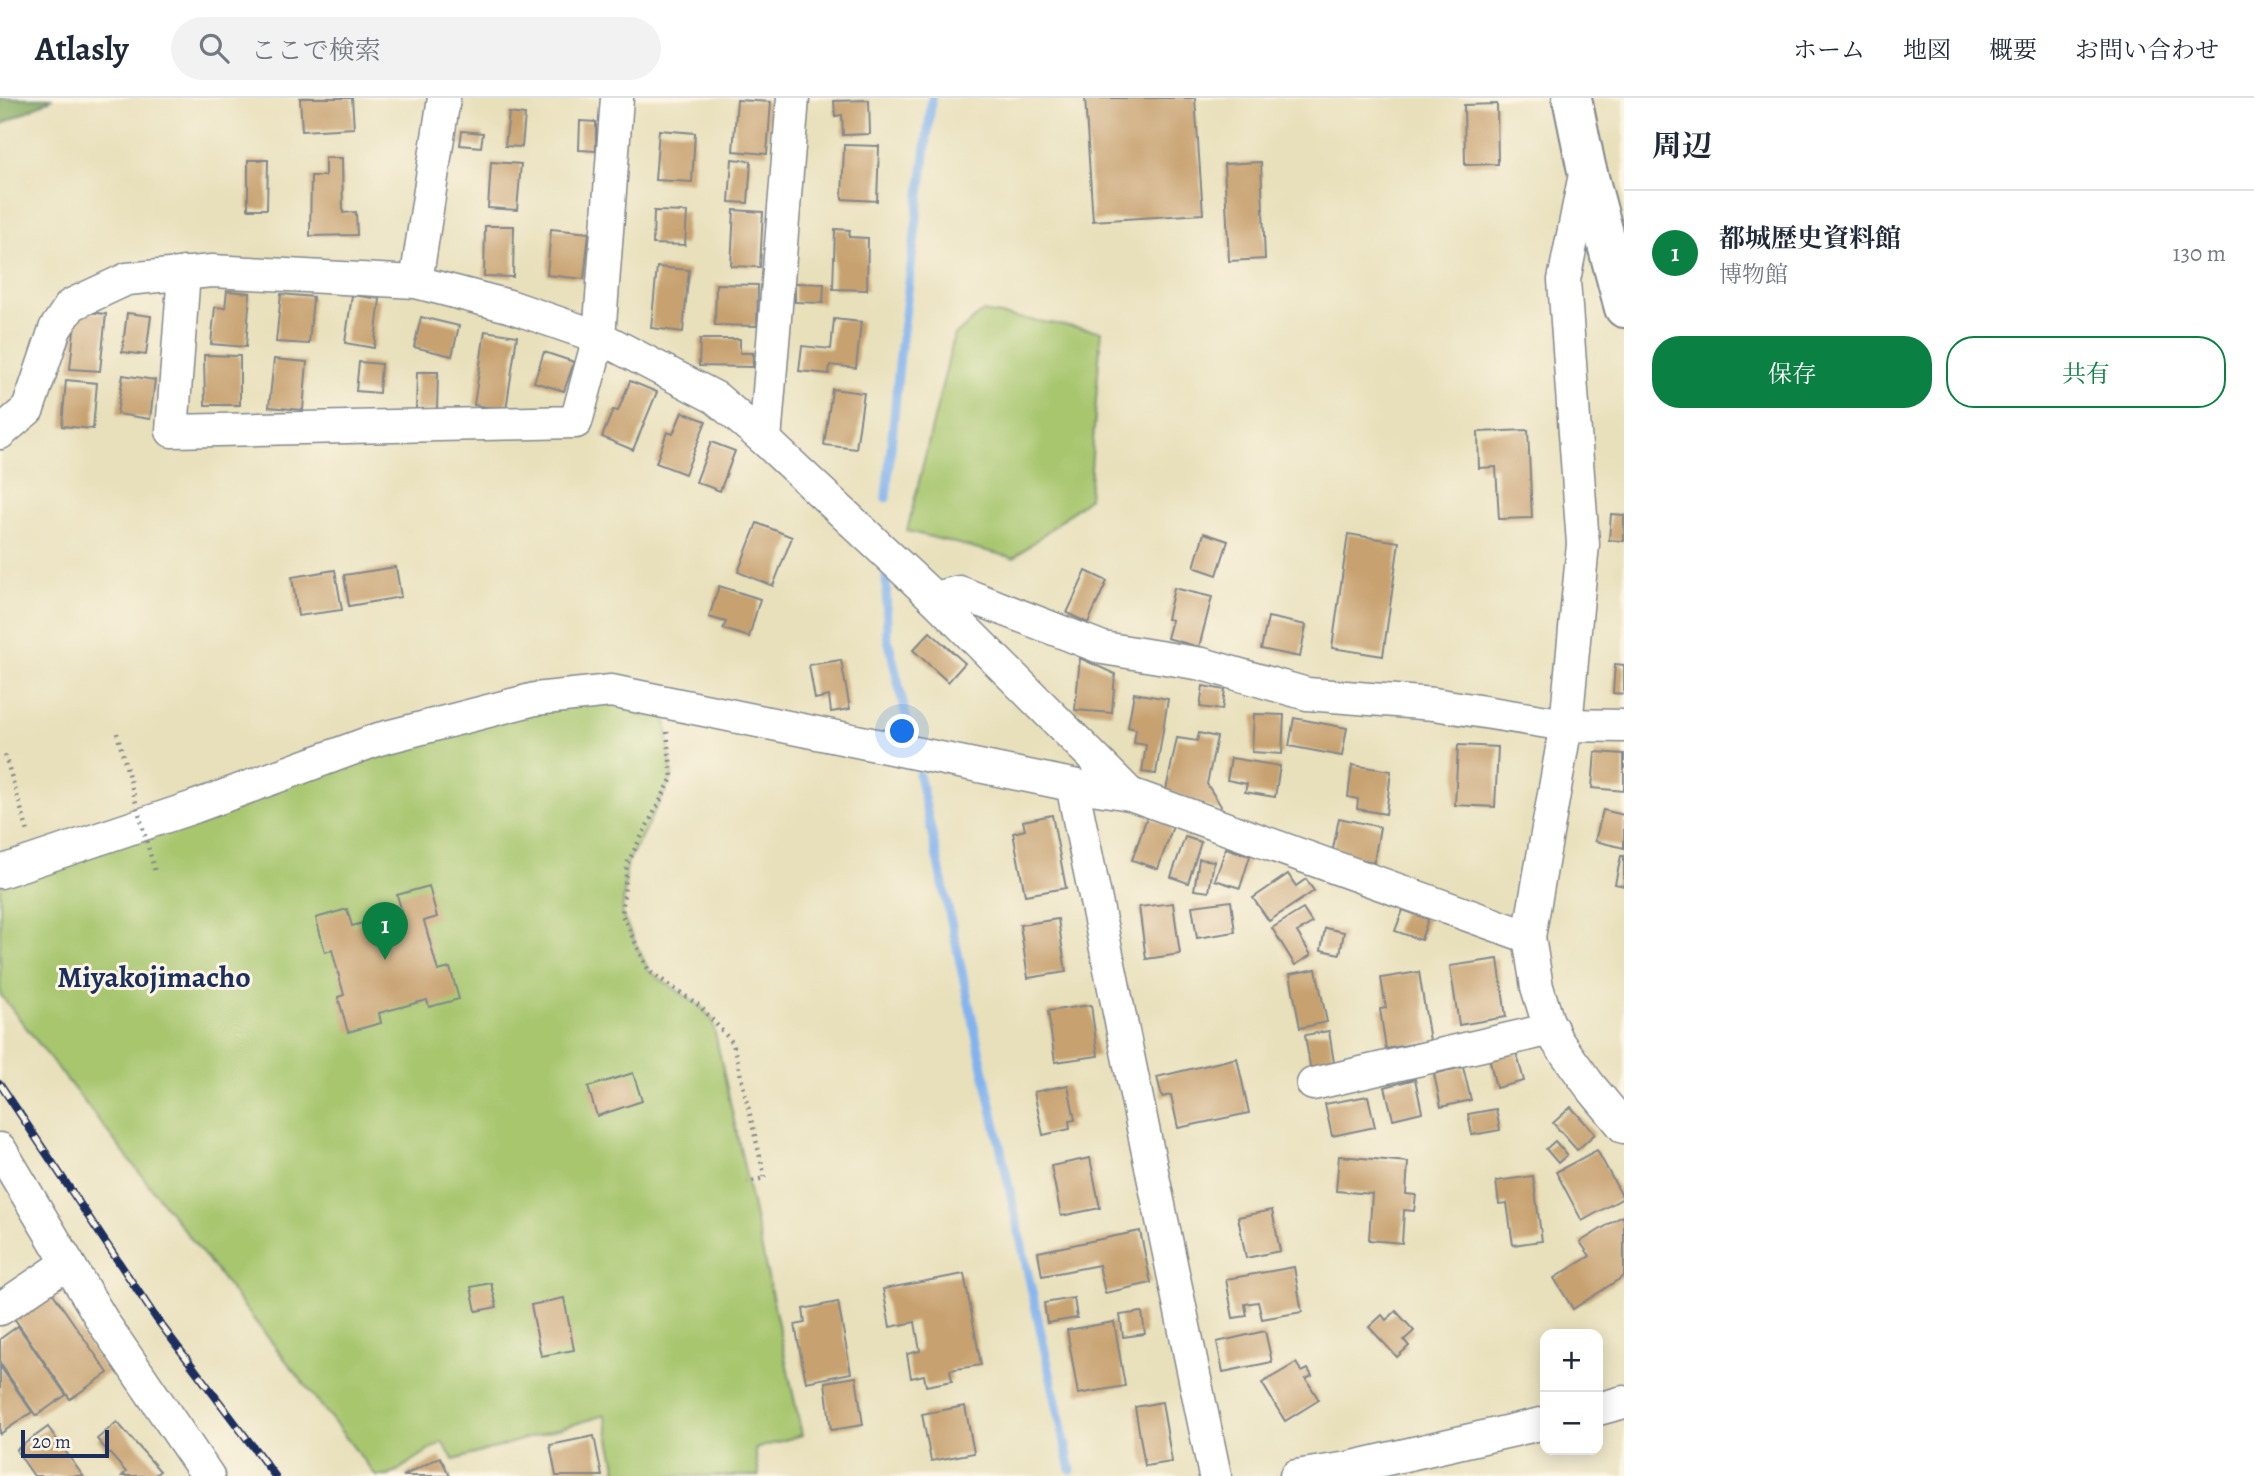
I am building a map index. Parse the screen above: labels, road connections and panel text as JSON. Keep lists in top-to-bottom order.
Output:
{
  "districts": ["Miyakojimacho"],
  "scale_bar": "20 m",
  "page": {
    "header": "Atlasly",
    "search": "ここで検索",
    "nav": [
      "ホーム",
      "地図",
      "概要",
      "お問い合わせ"
    ],
    "heading": "周辺",
    "list": [
      {
        "mark": "1",
        "name": "都城歴史資料館",
        "note": "博物館",
        "value": "130 m"
      }
    ],
    "buttons": ["保存", "共有"],
    "pins": "1",
    "map_buttons": ["+", "−"],
    "scale": "20 m"
  }
}
